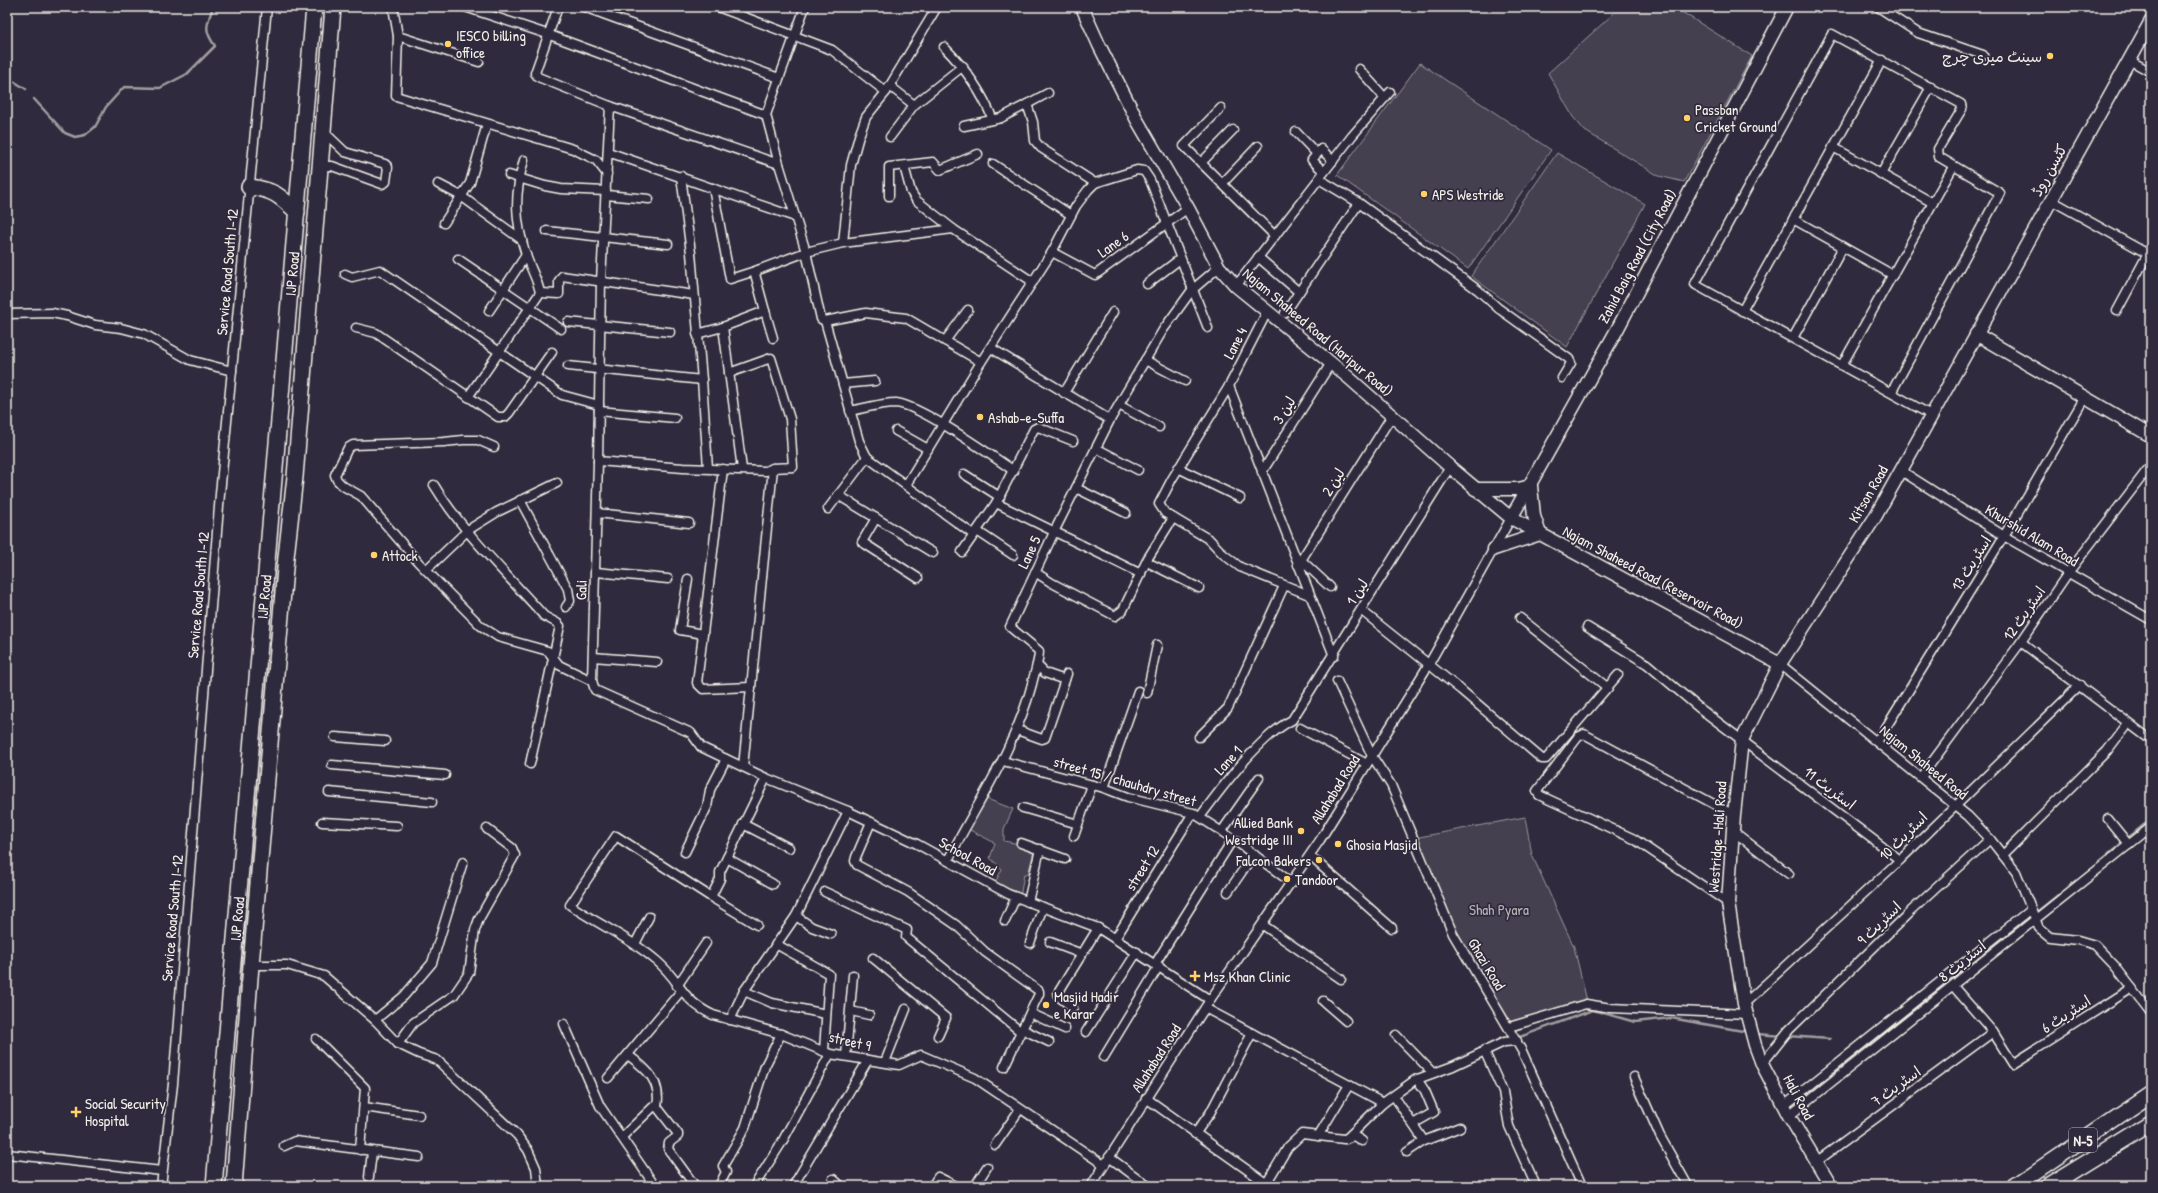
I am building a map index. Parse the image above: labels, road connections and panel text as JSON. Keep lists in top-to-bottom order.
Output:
{
  "streets": {
    "highway": ["IJP Road", "N-5"],
    "main road": [
      "کٹسن روڈ",
      "Zahid Baig Road (City Road)",
      "Najam Shaheed Road (Haripur Road)",
      "Kitson Road",
      "Najam Shaheed Road (Reservoir Road)",
      "Westridge -Hali Road",
      "Hali Road"
    ],
    "street": [
      "Lane 6",
      "Service Road South I-12",
      "Lane 4",
      "لین 3",
      "لین 2",
      "Khurshid Alam Road",
      "Lane 5",
      "اسٹریٹ 13",
      "Gali",
      "لین 1",
      "اسٹریٹ 12",
      "Lane 1",
      "Najam Shaheed Road",
      "street 15 / chauhdry street",
      "اسٹریٹ 11",
      "Allahabad Road",
      "اسٹریٹ 10",
      "School Road",
      "street 12",
      "اسٹریٹ 9",
      "اسٹریٹ 8",
      "Ghazi Road",
      "اسٹریٹ 6",
      "street 9",
      "اسٹریٹ 7"
    ]
  },
  "crossings": [
    ["کٹسن روڈ", "Kitson Road"],
    ["Lane 6", "Najam Shaheed Road (Haripur Road)"],
    ["Zahid Baig Road (City Road)", "Najam Shaheed Road (Haripur Road)"],
    ["Zahid Baig Road (City Road)", "Najam Shaheed Road (Reservoir Road)"],
    ["Zahid Baig Road (City Road)", "Allahabad Road"],
    ["Najam Shaheed Road (Haripur Road)", "Lane 4"],
    ["Najam Shaheed Road (Haripur Road)", "لین 3"],
    ["Najam Shaheed Road (Haripur Road)", "لین 2"],
    ["Najam Shaheed Road (Haripur Road)", "Lane 5"],
    ["Najam Shaheed Road (Haripur Road)", "Najam Shaheed Road (Reservoir Road)"],
    ["Najam Shaheed Road (Haripur Road)", "لین 1"],
    ["Najam Shaheed Road (Haripur Road)", "Allahabad Road"],
    ["Kitson Road", "Khurshid Alam Road"],
    ["Kitson Road", "Najam Shaheed Road (Reservoir Road)"],
    ["Kitson Road", "Najam Shaheed Road"],
    ["Kitson Road", "Westridge -Hali Road"],
    ["Khurshid Alam Road", "اسٹریٹ 13"],
    ["Khurshid Alam Road", "اسٹریٹ 12"],
    ["Lane 5", "street 15 / chauhdry street"],
    ["Lane 5", "School Road"],
    ["اسٹریٹ 13", "Najam Shaheed Road"],
    ["Najam Shaheed Road (Reservoir Road)", "Najam Shaheed Road"],
    ["Najam Shaheed Road (Reservoir Road)", "Allahabad Road"],
    ["Najam Shaheed Road (Reservoir Road)", "Westridge -Hali Road"],
    ["Gali", "School Road"],
    ["لین 1", "Lane 1"],
    ["اسٹریٹ 12", "Najam Shaheed Road"],
    ["Lane 1", "street 15 / chauhdry street"],
    ["Lane 1", "street 12"],
    ["Najam Shaheed Road", "اسٹریٹ 10"],
    ["Najam Shaheed Road", "Westridge -Hali Road"],
    ["Najam Shaheed Road", "اسٹریٹ 9"],
    ["Najam Shaheed Road", "اسٹریٹ 8"],
    ["street 15 / chauhdry street", "Allahabad Road"],
    ["street 15 / chauhdry street", "street 12"],
    ["اسٹریٹ 11", "اسٹریٹ 10"],
    ["اسٹریٹ 11", "Westridge -Hali Road"],
    ["Allahabad Road", "School Road"],
    ["Allahabad Road", "Ghazi Road"],
    ["Allahabad Road", "street 9"],
    ["اسٹریٹ 10", "Westridge -Hali Road"],
    ["اسٹریٹ 10", "Hali Road"],
    ["Westridge -Hali Road", "Hali Road"],
    ["School Road", "street 12"],
    ["اسٹریٹ 9", "Hali Road"],
    ["اسٹریٹ 8", "Hali Road"],
    ["اسٹریٹ 6", "اسٹریٹ 7"],
    ["اسٹریٹ 7", "Hali Road"]
  ],
  "parks": ["Shah Pyara"],
  "places": {
    "other": [
      "IESCO billing office",
      "سینٹ میری چرچ",
      "Passban Cricket Ground",
      "APS Westride",
      "Ashab-e-Suffa",
      "Attock",
      "Allied Bank Westridge III",
      "Ghosia Masjid",
      "Falcon Bakers",
      "Tandoor",
      "Masjid Hadir e Karar"
    ],
    "health": ["Msz Khan Clinic", "Social Security Hospital"]
  }
}
